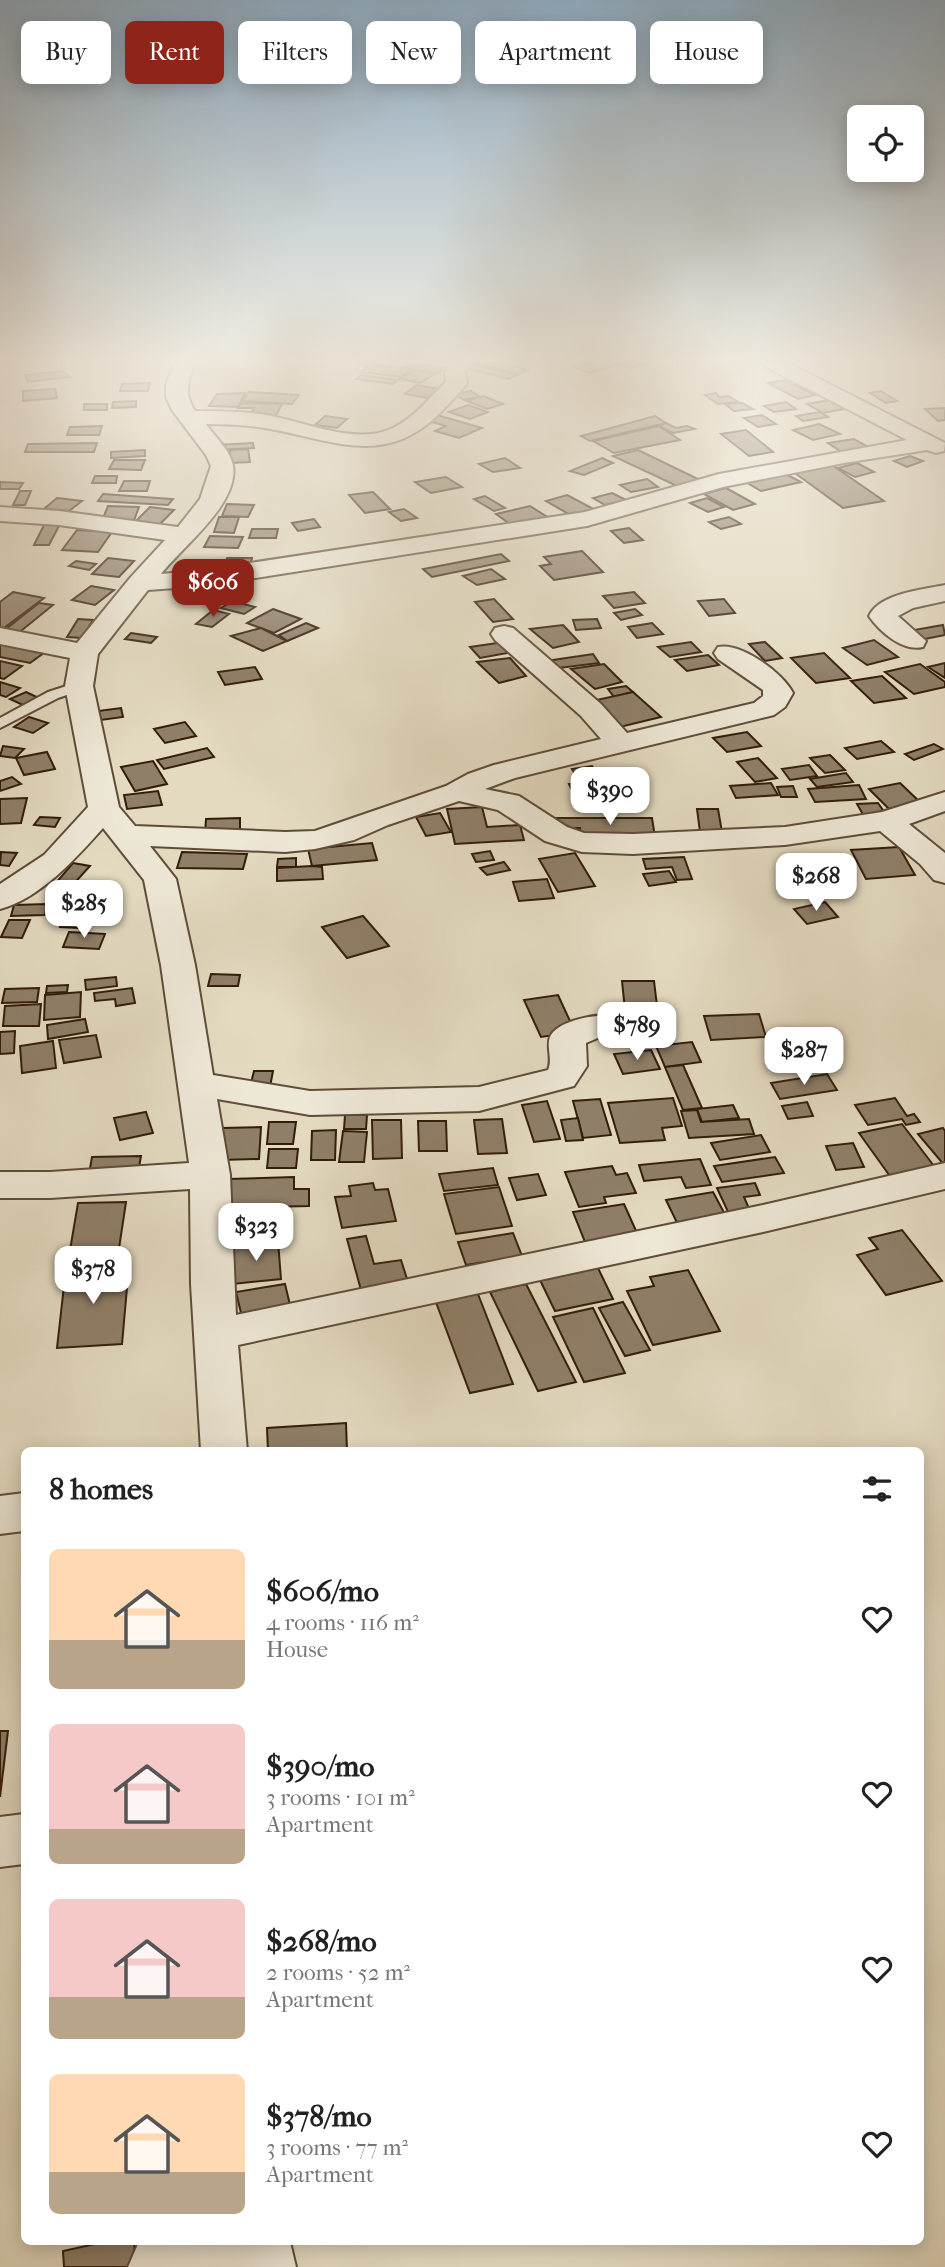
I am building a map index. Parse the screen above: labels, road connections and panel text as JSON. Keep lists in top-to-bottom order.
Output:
{
  "page": {
    "chip": [
      "Buy",
      "Rent",
      "Filters",
      "New",
      "Apartment",
      "House"
    ],
    "price": [
      "$606",
      "$390",
      "$268",
      "$285",
      "$789",
      "$287",
      "$323",
      "$378"
    ],
    "heading": "8 homes",
    "list": [
      {
        "name": "$606/mo",
        "note": "4 rooms · 116 m² · House"
      },
      {
        "name": "$390/mo",
        "note": "3 rooms · 101 m² · Apartment"
      },
      {
        "name": "$268/mo",
        "note": "2 rooms · 52 m² · Apartment"
      },
      {
        "name": "$378/mo",
        "note": "3 rooms · 77 m² · Apartment"
      }
    ]
  }
}
